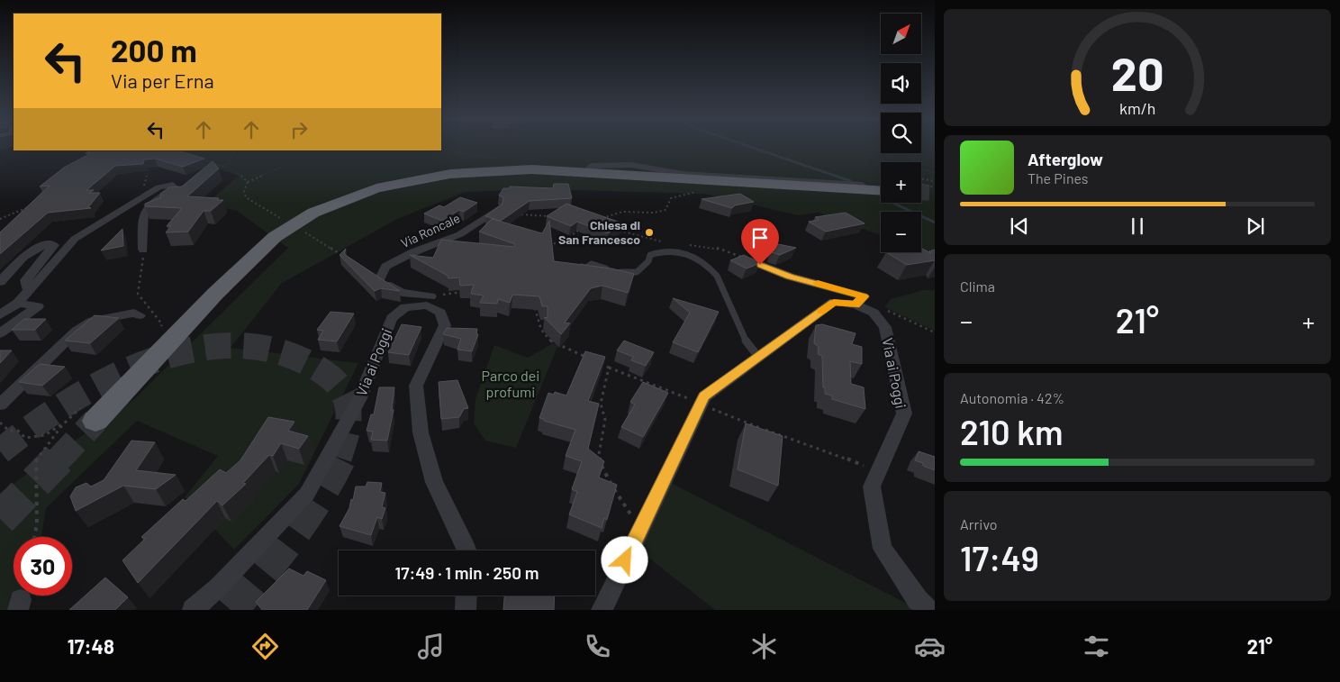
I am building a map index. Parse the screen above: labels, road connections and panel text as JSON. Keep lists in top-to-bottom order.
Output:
{
  "streets": {
    "street": ["Via Roncale", "Via ai Poggi"]
  },
  "parks": ["Parco dei profumi"],
  "places": ["Chiesa di San Francesco"],
  "north": "top right",
  "page": {
    "map_buttons": ["+", "−"],
    "turn": ["200 m", "Via per Erna"],
    "song": ["Afterglow", "The Pines"],
    "tile": [
      "Clima",
      ["Autonomia · 42%", "210 km"],
      ["Arrivo", "17:49"]
    ],
    "heat": ["−", "21°", "+"],
    "limit": "30",
    "trip": "17:49 · 1 min · 250 m",
    "tabs": ["17:48", "21°"],
    "gauge": ["20", "km/h"]
  }
}
